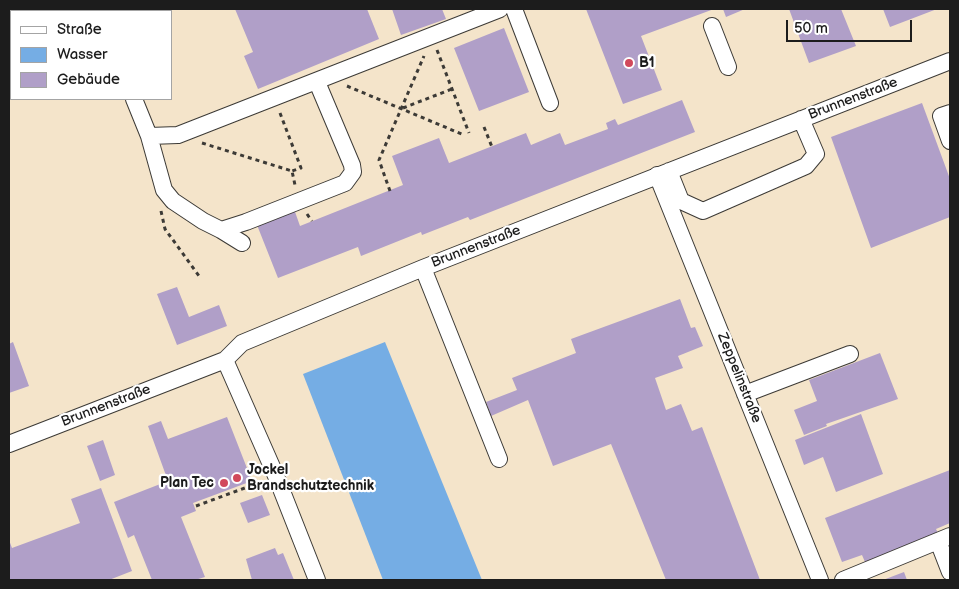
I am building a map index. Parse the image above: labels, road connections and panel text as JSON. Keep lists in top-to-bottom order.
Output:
{
  "streets": {
    "street": ["Brunnenstraße", "Zeppelinstraße"]
  },
  "crossings": [
    ["Brunnenstraße", "Zeppelinstraße"]
  ],
  "places": ["B1", "Jockel Brandschutztechnik", "Plan Tec"],
  "legend": ["Straße", "Wasser", "Gebäude"],
  "scale_bar": "50 m"
}
